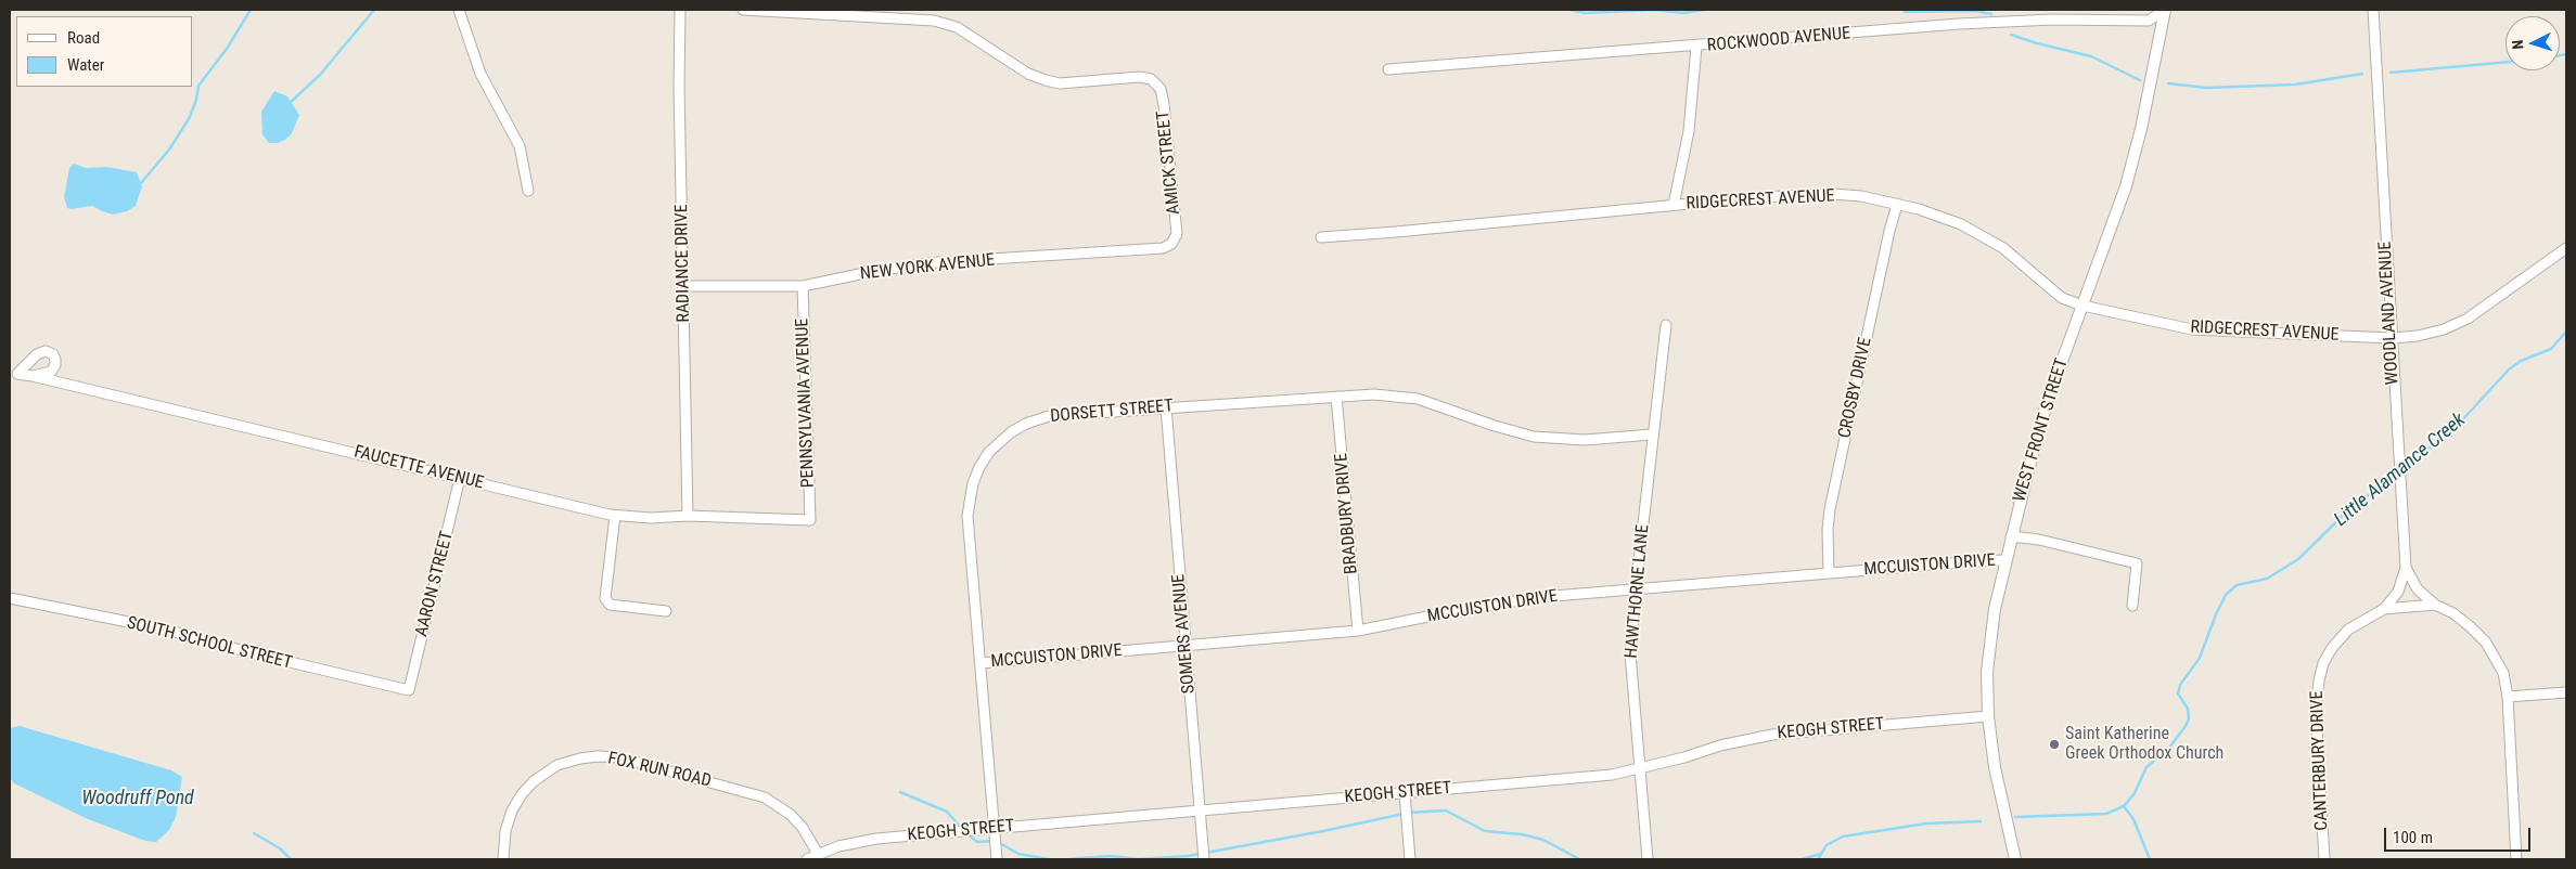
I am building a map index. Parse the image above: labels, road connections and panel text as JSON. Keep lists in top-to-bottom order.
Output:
{
  "streets": {
    "street": [
      "ROCKWOOD AVENUE",
      "AMICK STREET",
      "RIDGECREST AVENUE",
      "RADIANCE DRIVE",
      "NEW YORK AVENUE",
      "WOODLAND AVENUE",
      "CROSBY DRIVE",
      "PENNSYLVANIA AVENUE",
      "DORSETT STREET",
      "WEST FRONT STREET",
      "FAUCETTE AVENUE",
      "BRADBURY DRIVE",
      "MCCUISTON DRIVE",
      "AARON STREET",
      "HAWTHORNE LANE",
      "SOMERS AVENUE",
      "SOUTH SCHOOL STREET",
      "KEOGH STREET",
      "CANTERBURY DRIVE",
      "FOX RUN ROAD"
    ]
  },
  "crossings": [
    ["ROCKWOOD AVENUE", "WEST FRONT STREET"],
    ["AMICK STREET", "NEW YORK AVENUE"],
    ["RIDGECREST AVENUE", "WOODLAND AVENUE"],
    ["RIDGECREST AVENUE", "CROSBY DRIVE"],
    ["RIDGECREST AVENUE", "WEST FRONT STREET"],
    ["RADIANCE DRIVE", "NEW YORK AVENUE"],
    ["RADIANCE DRIVE", "FAUCETTE AVENUE"],
    ["NEW YORK AVENUE", "PENNSYLVANIA AVENUE"],
    ["WOODLAND AVENUE", "CANTERBURY DRIVE"],
    ["CROSBY DRIVE", "MCCUISTON DRIVE"],
    ["PENNSYLVANIA AVENUE", "FAUCETTE AVENUE"],
    ["DORSETT STREET", "BRADBURY DRIVE"],
    ["DORSETT STREET", "MCCUISTON DRIVE"],
    ["DORSETT STREET", "HAWTHORNE LANE"],
    ["DORSETT STREET", "SOMERS AVENUE"],
    ["DORSETT STREET", "KEOGH STREET"],
    ["WEST FRONT STREET", "MCCUISTON DRIVE"],
    ["WEST FRONT STREET", "KEOGH STREET"],
    ["FAUCETTE AVENUE", "AARON STREET"],
    ["BRADBURY DRIVE", "MCCUISTON DRIVE"],
    ["MCCUISTON DRIVE", "HAWTHORNE LANE"],
    ["MCCUISTON DRIVE", "SOMERS AVENUE"],
    ["AARON STREET", "SOUTH SCHOOL STREET"],
    ["HAWTHORNE LANE", "KEOGH STREET"],
    ["SOMERS AVENUE", "KEOGH STREET"],
    ["KEOGH STREET", "FOX RUN ROAD"]
  ],
  "water": ["Little Alamance Creek", "Woodruff Pond"],
  "places": ["Saint Katherine Greek Orthodox Church"],
  "legend": ["Road", "Water"],
  "scale_bar": "100 m",
  "north": "left"
}
